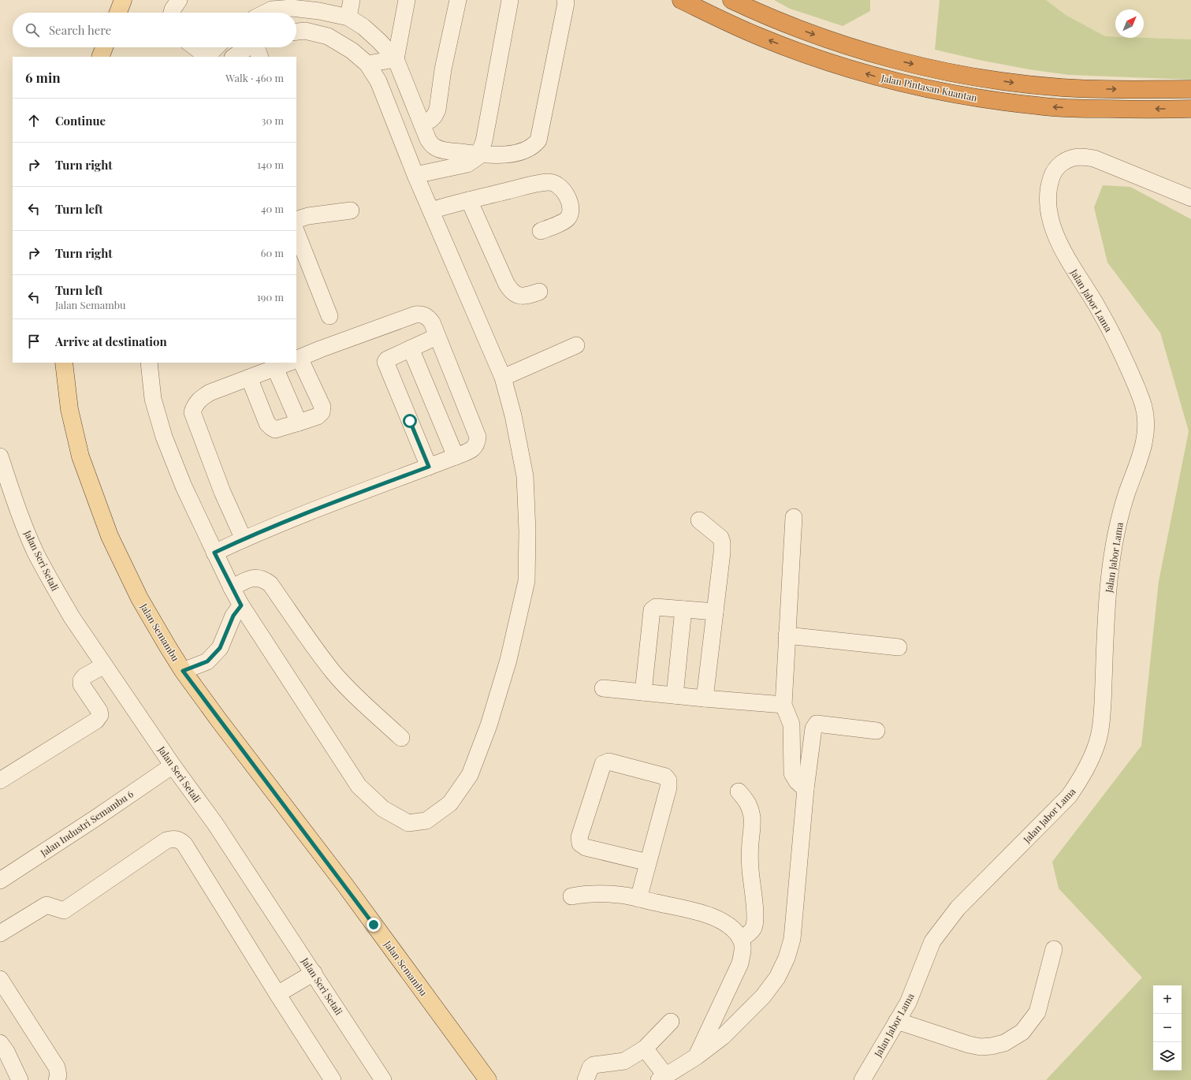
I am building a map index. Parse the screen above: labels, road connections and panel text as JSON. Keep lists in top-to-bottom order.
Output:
{
  "streets": {
    "highway": ["Jalan Pintasan Kuantan"],
    "main road": ["Jalan Semambu"],
    "street": ["Jalan Jabor Lama", "Jalan Seri Setali", "Jalan Industri Semambu 6"]
  },
  "crossings": [
    ["Jalan Seri Setali", "Jalan Industri Semambu 6"]
  ],
  "north": "top right",
  "page": {
    "search": "Search here",
    "heading": ["6 min", "Walk · 460 m"],
    "list": [
      ["Continue", "30 m"],
      ["Turn right", "140 m"],
      ["Turn left", "40 m"],
      ["Turn right", "60 m"],
      ["Turn left", "Jalan Semambu", "190 m"],
      "Arrive at destination"
    ],
    "map_buttons": ["+", "−"]
  }
}
